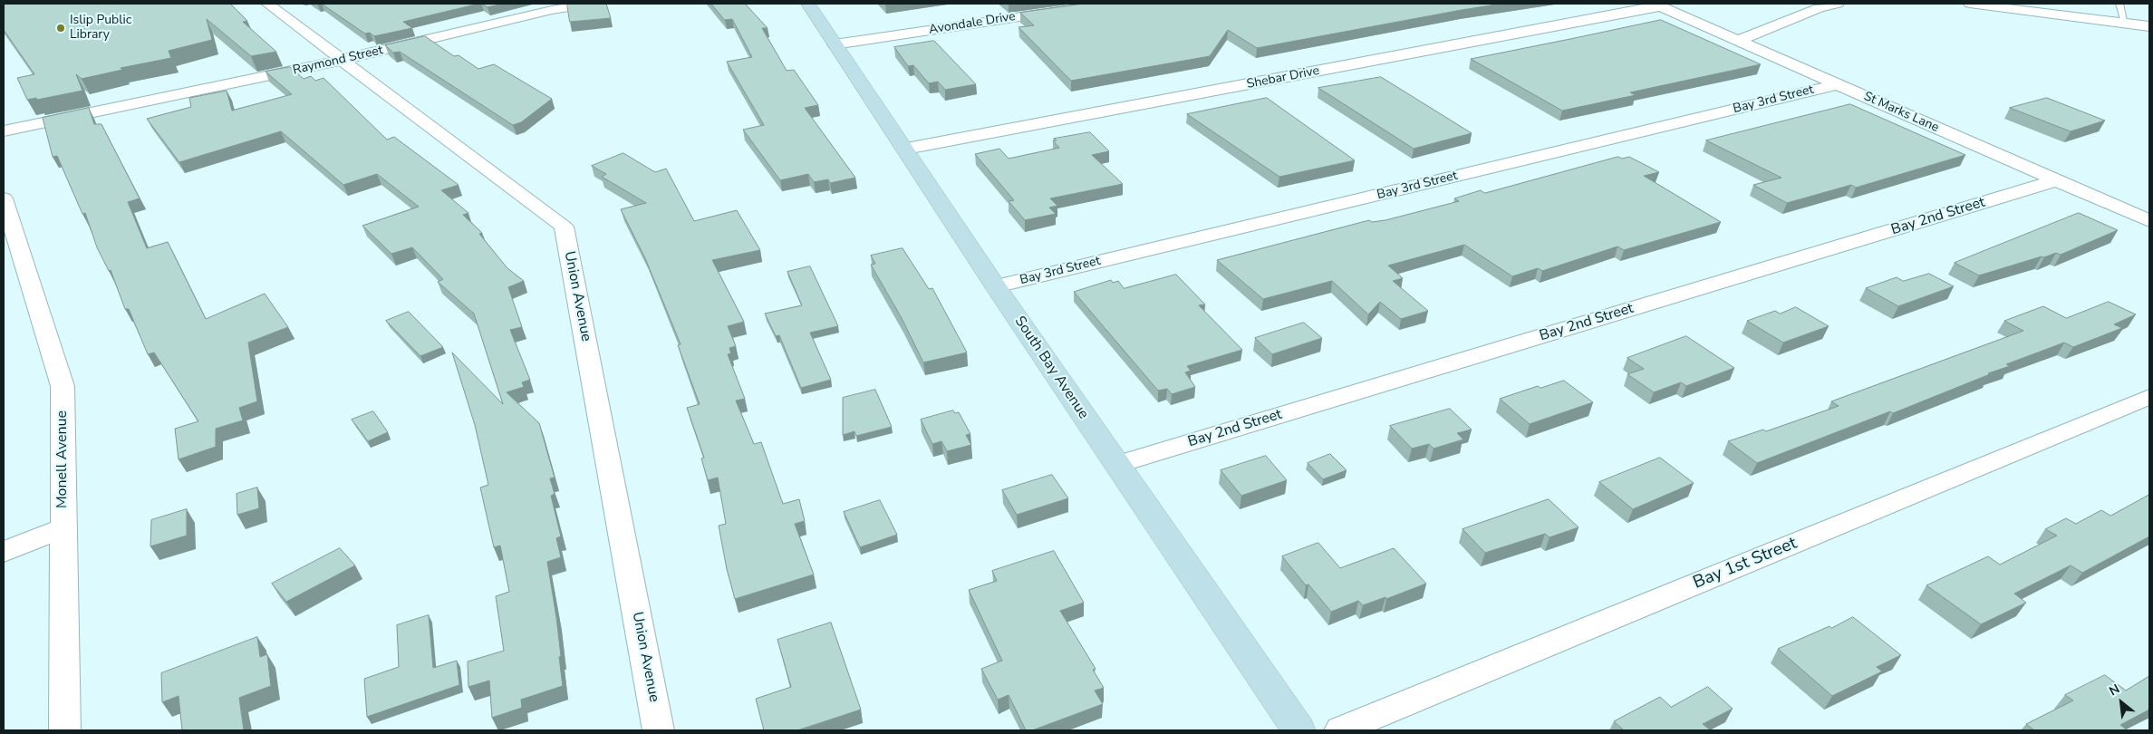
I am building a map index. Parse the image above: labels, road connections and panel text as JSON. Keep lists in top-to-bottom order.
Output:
{
  "streets": {
    "street": [
      "Avondale Drive",
      "Raymond Street",
      "Shebar Drive",
      "Bay 3rd Street",
      "St Marks Lane",
      "Bay 2nd Street",
      "Union Avenue",
      "South Bay Avenue",
      "Monell Avenue",
      "Bay 1st Street"
    ]
  },
  "crossings": [
    ["Avondale Drive", "South Bay Avenue"],
    ["Raymond Street", "Union Avenue"],
    ["Shebar Drive", "St Marks Lane"],
    ["Shebar Drive", "South Bay Avenue"],
    ["Bay 3rd Street", "St Marks Lane"],
    ["Bay 3rd Street", "South Bay Avenue"],
    ["St Marks Lane", "Bay 2nd Street"],
    ["Bay 2nd Street", "South Bay Avenue"]
  ],
  "places": ["Islip Public Library"],
  "north": "top left"
}
